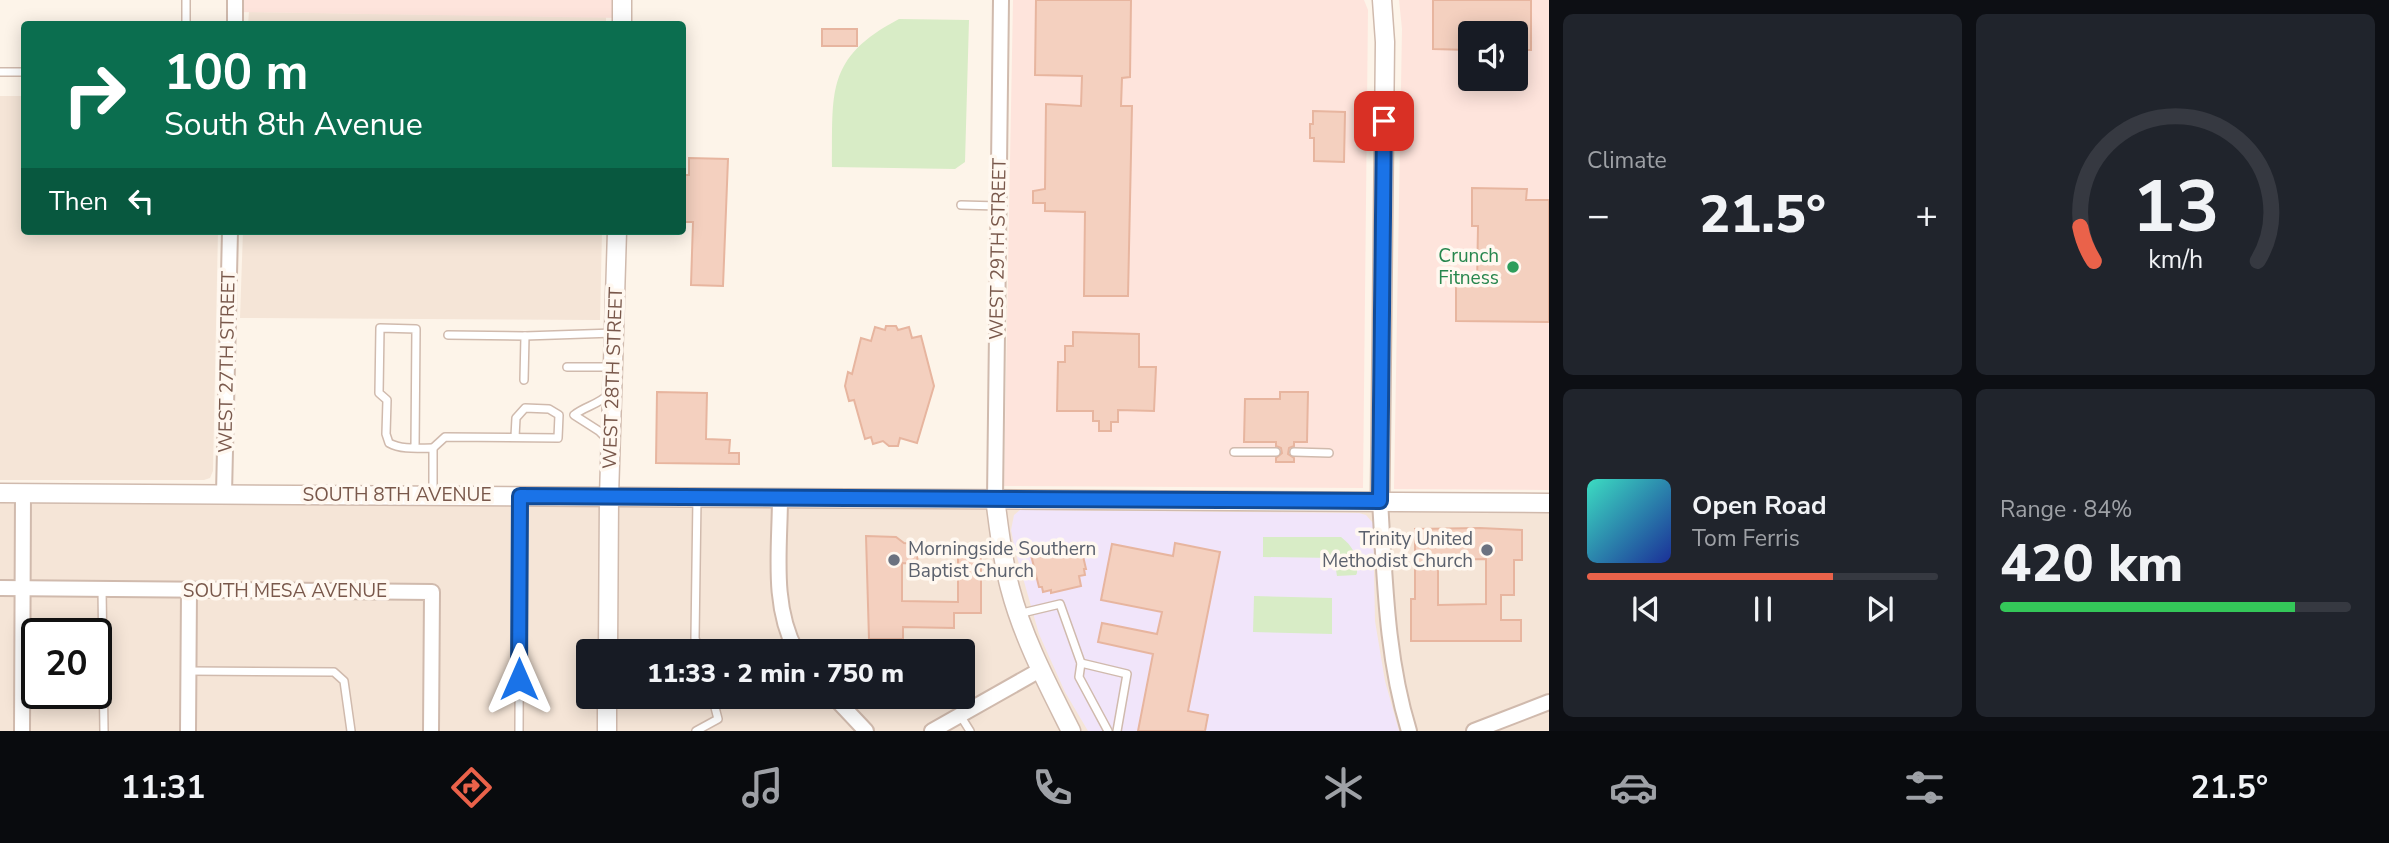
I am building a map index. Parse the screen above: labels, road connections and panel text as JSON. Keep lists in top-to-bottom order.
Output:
{
  "streets": {
    "street": [
      "WEST 29TH STREET",
      "WEST 27TH STREET",
      "WEST 28TH STREET",
      "SOUTH 8TH AVENUE",
      "SOUTH MESA AVENUE"
    ]
  },
  "crossings": [
    ["WEST 29TH STREET", "SOUTH 8TH AVENUE"],
    ["WEST 27TH STREET", "SOUTH 8TH AVENUE"],
    ["WEST 28TH STREET", "SOUTH 8TH AVENUE"]
  ],
  "places": ["Crunch Fitness", "Trinity United Methodist Church", "Morningside Southern Baptist Church"],
  "page": {
    "tile": [
      "Climate",
      ["Range · 84%", "420 km"]
    ],
    "turn": ["100 m", "South 8th Avenue"],
    "then": "Then",
    "heat": ["−", "21.5°", "+"],
    "song": ["Open Road", "Tom Ferris"],
    "limit": "20",
    "trip": "11:33 · 2 min · 750 m",
    "tabs": ["11:31", "21.5°"],
    "gauge": ["13", "km/h"]
  }
}
